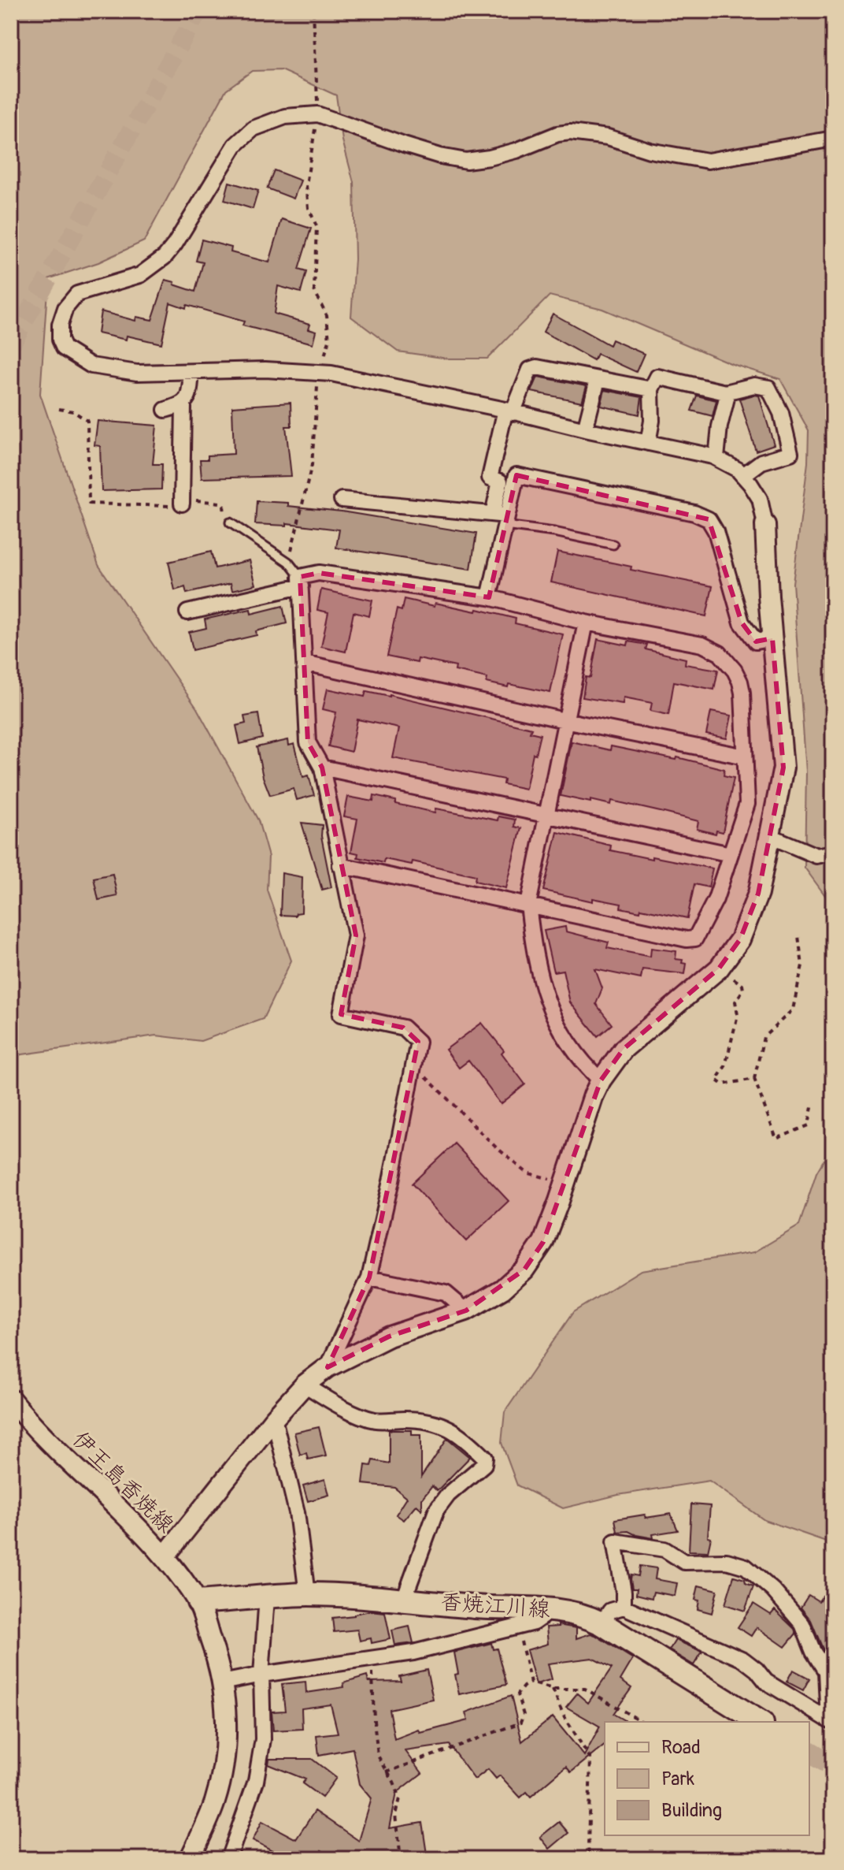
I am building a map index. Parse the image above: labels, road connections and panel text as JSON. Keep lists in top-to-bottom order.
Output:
{
  "streets": {
    "main road": ["香焼江川線"],
    "street": ["伊王島香焼線"]
  },
  "crossings": [
    ["伊王島香焼線", "香焼江川線"]
  ],
  "legend": ["Road", "Park", "Building"]
}
